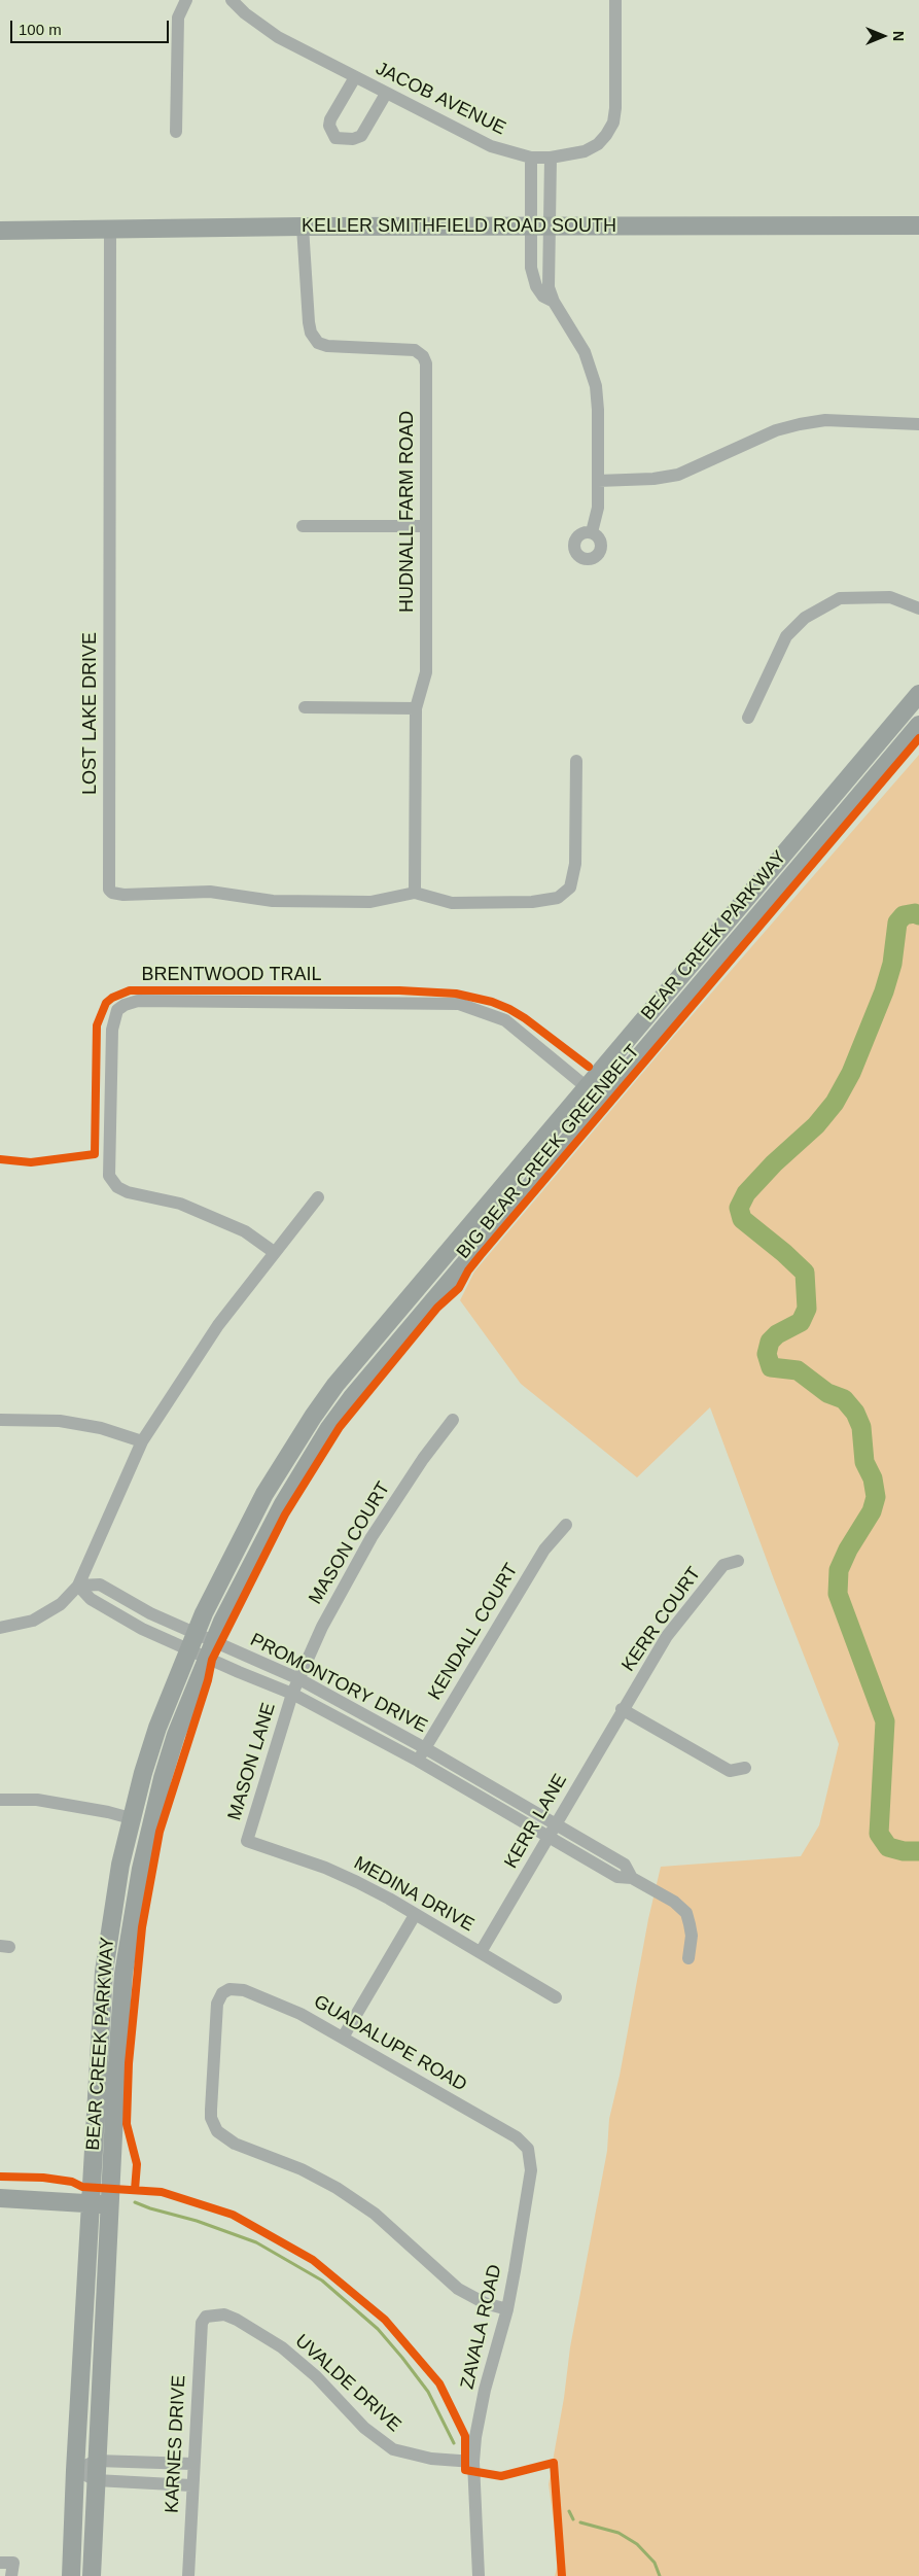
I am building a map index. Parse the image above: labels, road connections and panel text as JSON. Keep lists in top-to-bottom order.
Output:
{
  "streets": {
    "main road": ["KELLER SMITHFIELD ROAD SOUTH", "BEAR CREEK PARKWAY"],
    "street": [
      "JACOB AVENUE",
      "HUDNALL FARM ROAD",
      "LOST LAKE DRIVE",
      "MASON COURT",
      "KERR COURT",
      "KENDALL COURT",
      "PROMONTORY DRIVE",
      "MASON LANE",
      "KERR LANE",
      "MEDINA DRIVE",
      "GUADALUPE ROAD",
      "ZAVALA ROAD",
      "UVALDE DRIVE",
      "KARNES DRIVE"
    ],
    "cycle path": ["BRENTWOOD TRAIL", "BIG BEAR CREEK GREENBELT"]
  },
  "crossings": [
    ["KELLER SMITHFIELD ROAD SOUTH", "HUDNALL FARM ROAD"],
    ["KELLER SMITHFIELD ROAD SOUTH", "LOST LAKE DRIVE"],
    ["HUDNALL FARM ROAD", "LOST LAKE DRIVE"],
    ["BEAR CREEK PARKWAY", "PROMONTORY DRIVE"],
    ["MASON COURT", "PROMONTORY DRIVE"],
    ["MASON COURT", "MASON LANE"],
    ["KERR COURT", "KERR LANE"],
    ["KENDALL COURT", "PROMONTORY DRIVE"],
    ["PROMONTORY DRIVE", "MASON LANE"],
    ["PROMONTORY DRIVE", "KERR LANE"],
    ["MASON LANE", "MEDINA DRIVE"],
    ["KERR LANE", "MEDINA DRIVE"],
    ["GUADALUPE ROAD", "ZAVALA ROAD"],
    ["ZAVALA ROAD", "UVALDE DRIVE"],
    ["UVALDE DRIVE", "KARNES DRIVE"]
  ],
  "scale_bar": "100 m",
  "north": "right"
}
